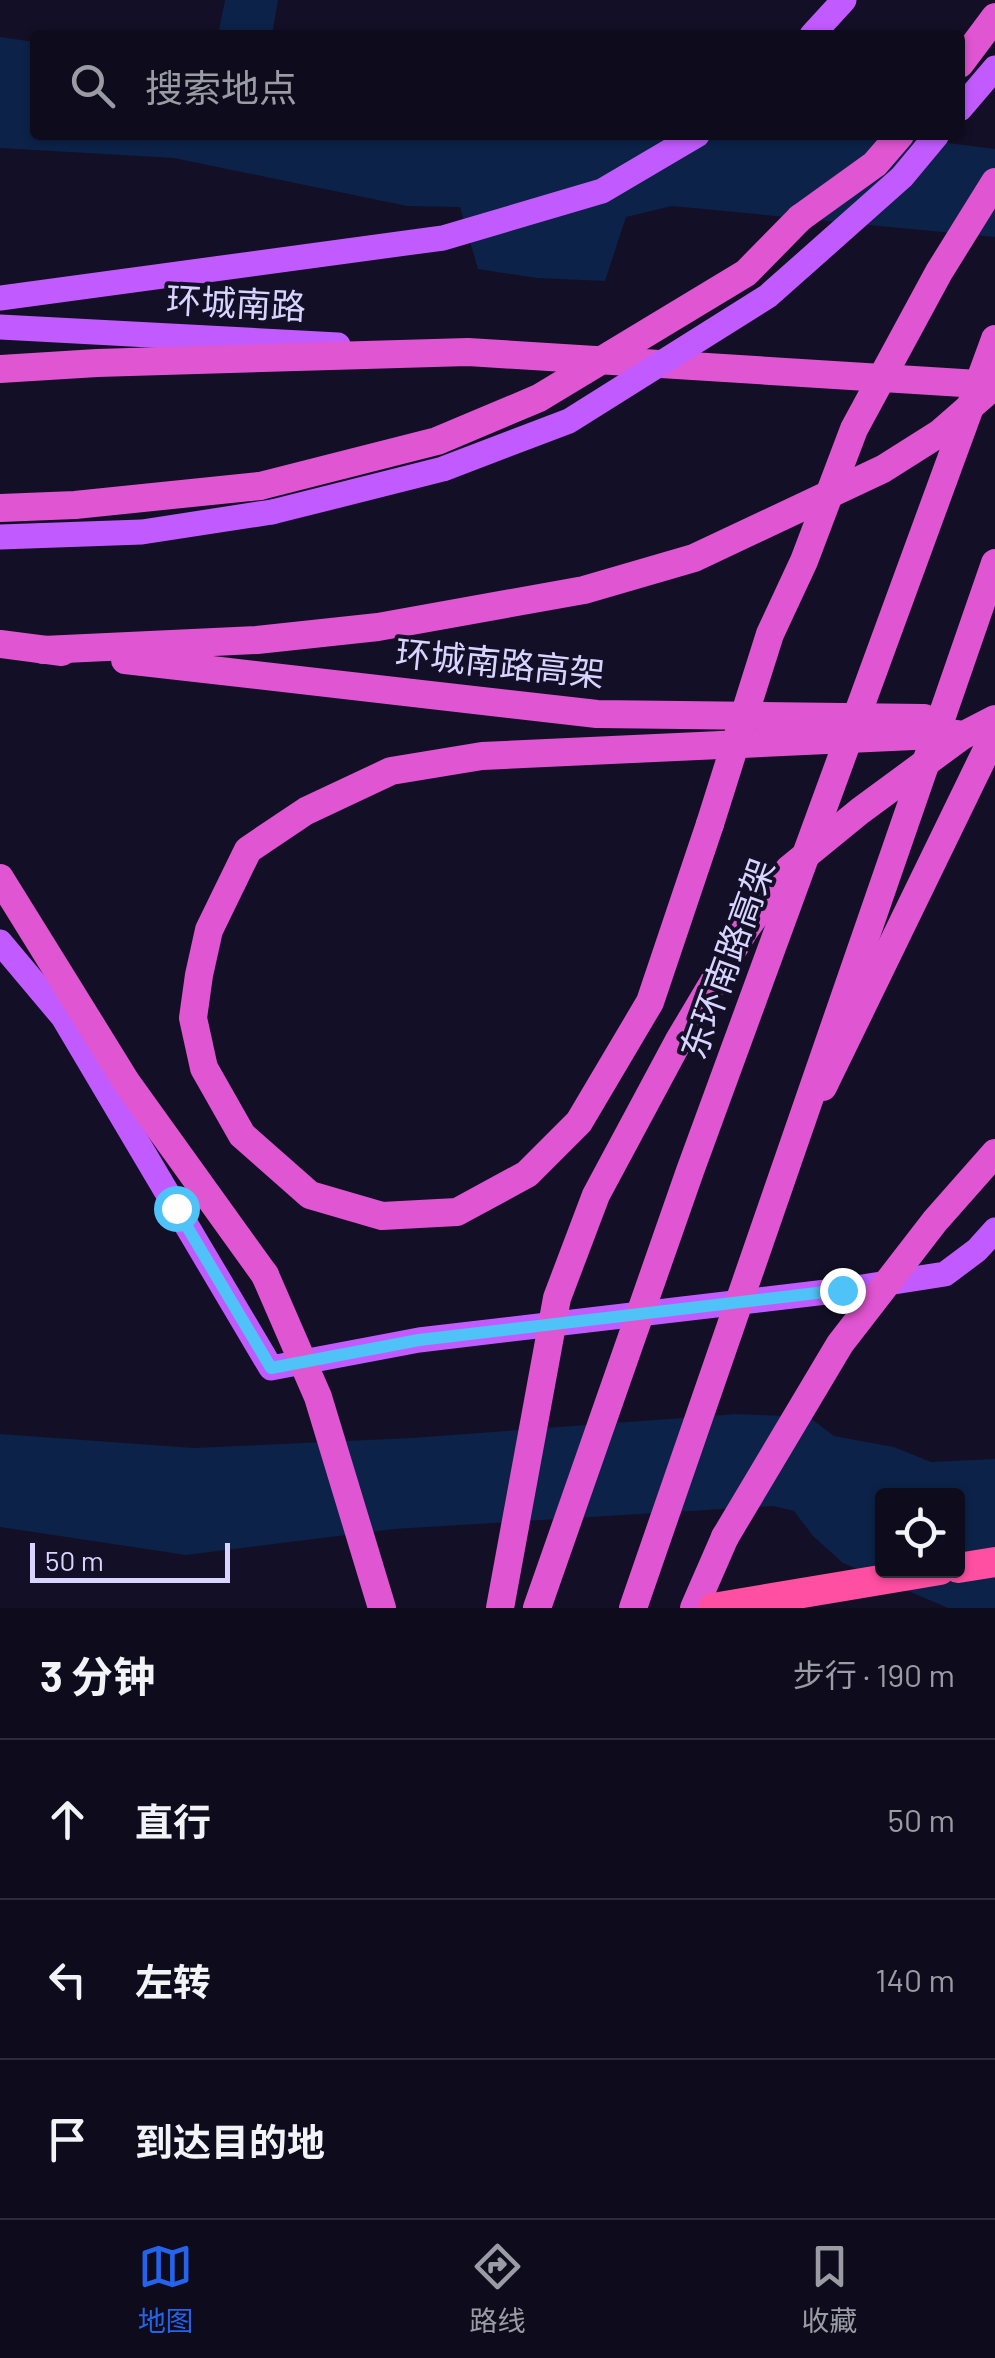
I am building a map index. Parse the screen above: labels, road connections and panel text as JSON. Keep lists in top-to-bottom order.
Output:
{
  "streets": {
    "highway": ["环城南路高架", "东环南路高架"],
    "main road": ["环城南路"]
  },
  "scale_bar": "50 m",
  "page": {
    "search": "搜索地点",
    "scale": "50 m",
    "heading": ["3 分钟", "步行 · 190 m"],
    "list": [
      ["直行", "50 m"],
      ["左转", "140 m"],
      "到达目的地"
    ],
    "nav": ["地图", "路线", "收藏"]
  }
}
